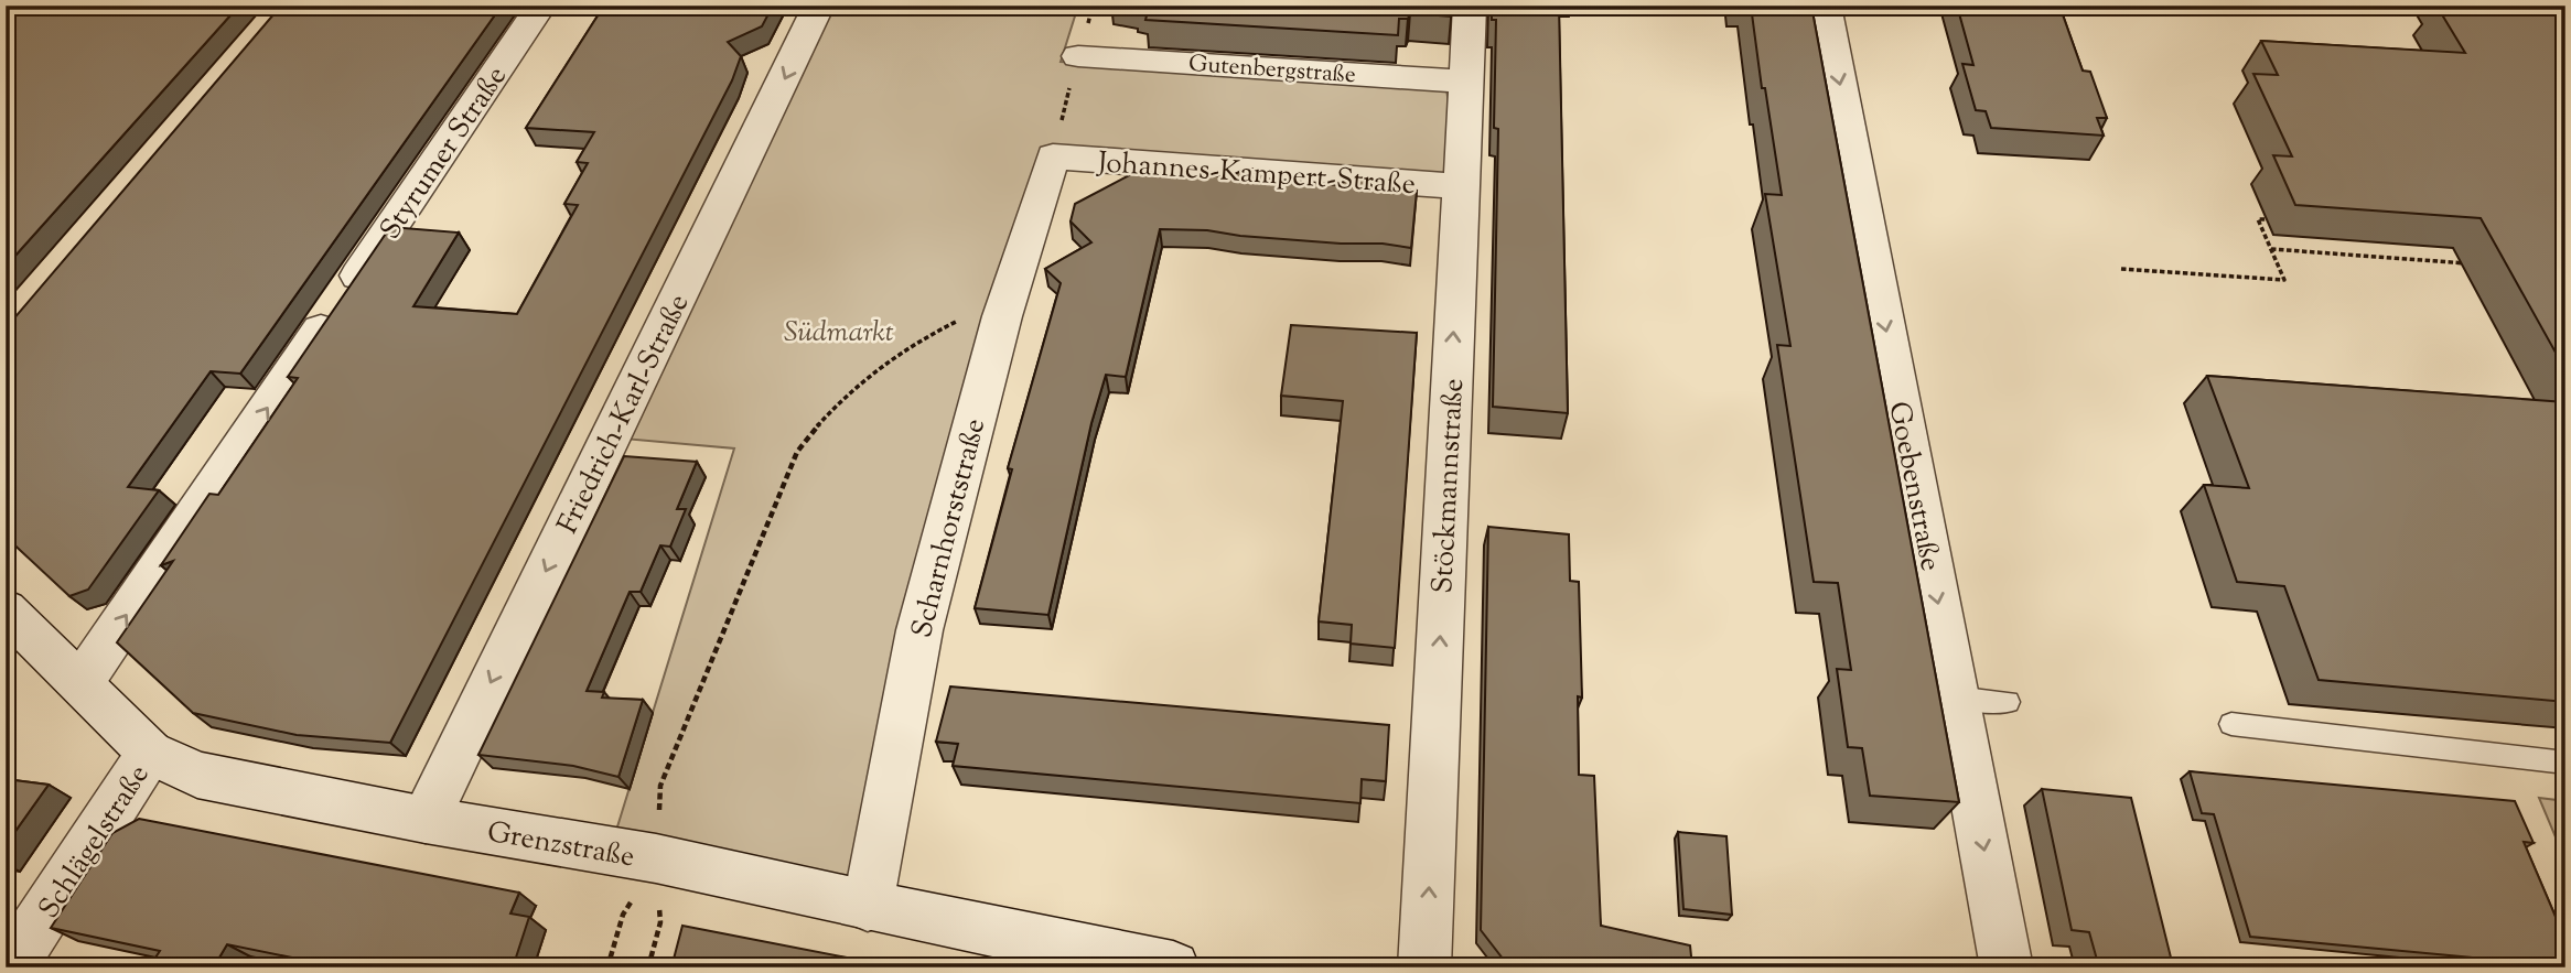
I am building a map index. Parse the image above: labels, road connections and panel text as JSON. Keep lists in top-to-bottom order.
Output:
{
  "streets": {
    "street": [
      "Gutenbergstraße",
      "Styrumer Straße",
      "Johannes-Kampert-Straße",
      "Friedrich-Karl-Straße",
      "Stöckmannstraße",
      "Goebenstraße",
      "Scharnhorststraße",
      "Schlägelstraße",
      "Grenzstraße"
    ]
  },
  "crossings": [
    ["Gutenbergstraße", "Stöckmannstraße"],
    ["Styrumer Straße", "Grenzstraße"],
    ["Johannes-Kampert-Straße", "Stöckmannstraße"],
    ["Johannes-Kampert-Straße", "Scharnhorststraße"],
    ["Friedrich-Karl-Straße", "Grenzstraße"],
    ["Scharnhorststraße", "Grenzstraße"],
    ["Schlägelstraße", "Grenzstraße"]
  ],
  "one_way": [
    "Styrumer Straße",
    "Friedrich-Karl-Straße",
    "Stöckmannstraße",
    "Goebenstraße"
  ],
  "parks": ["Südmarkt"]
}
